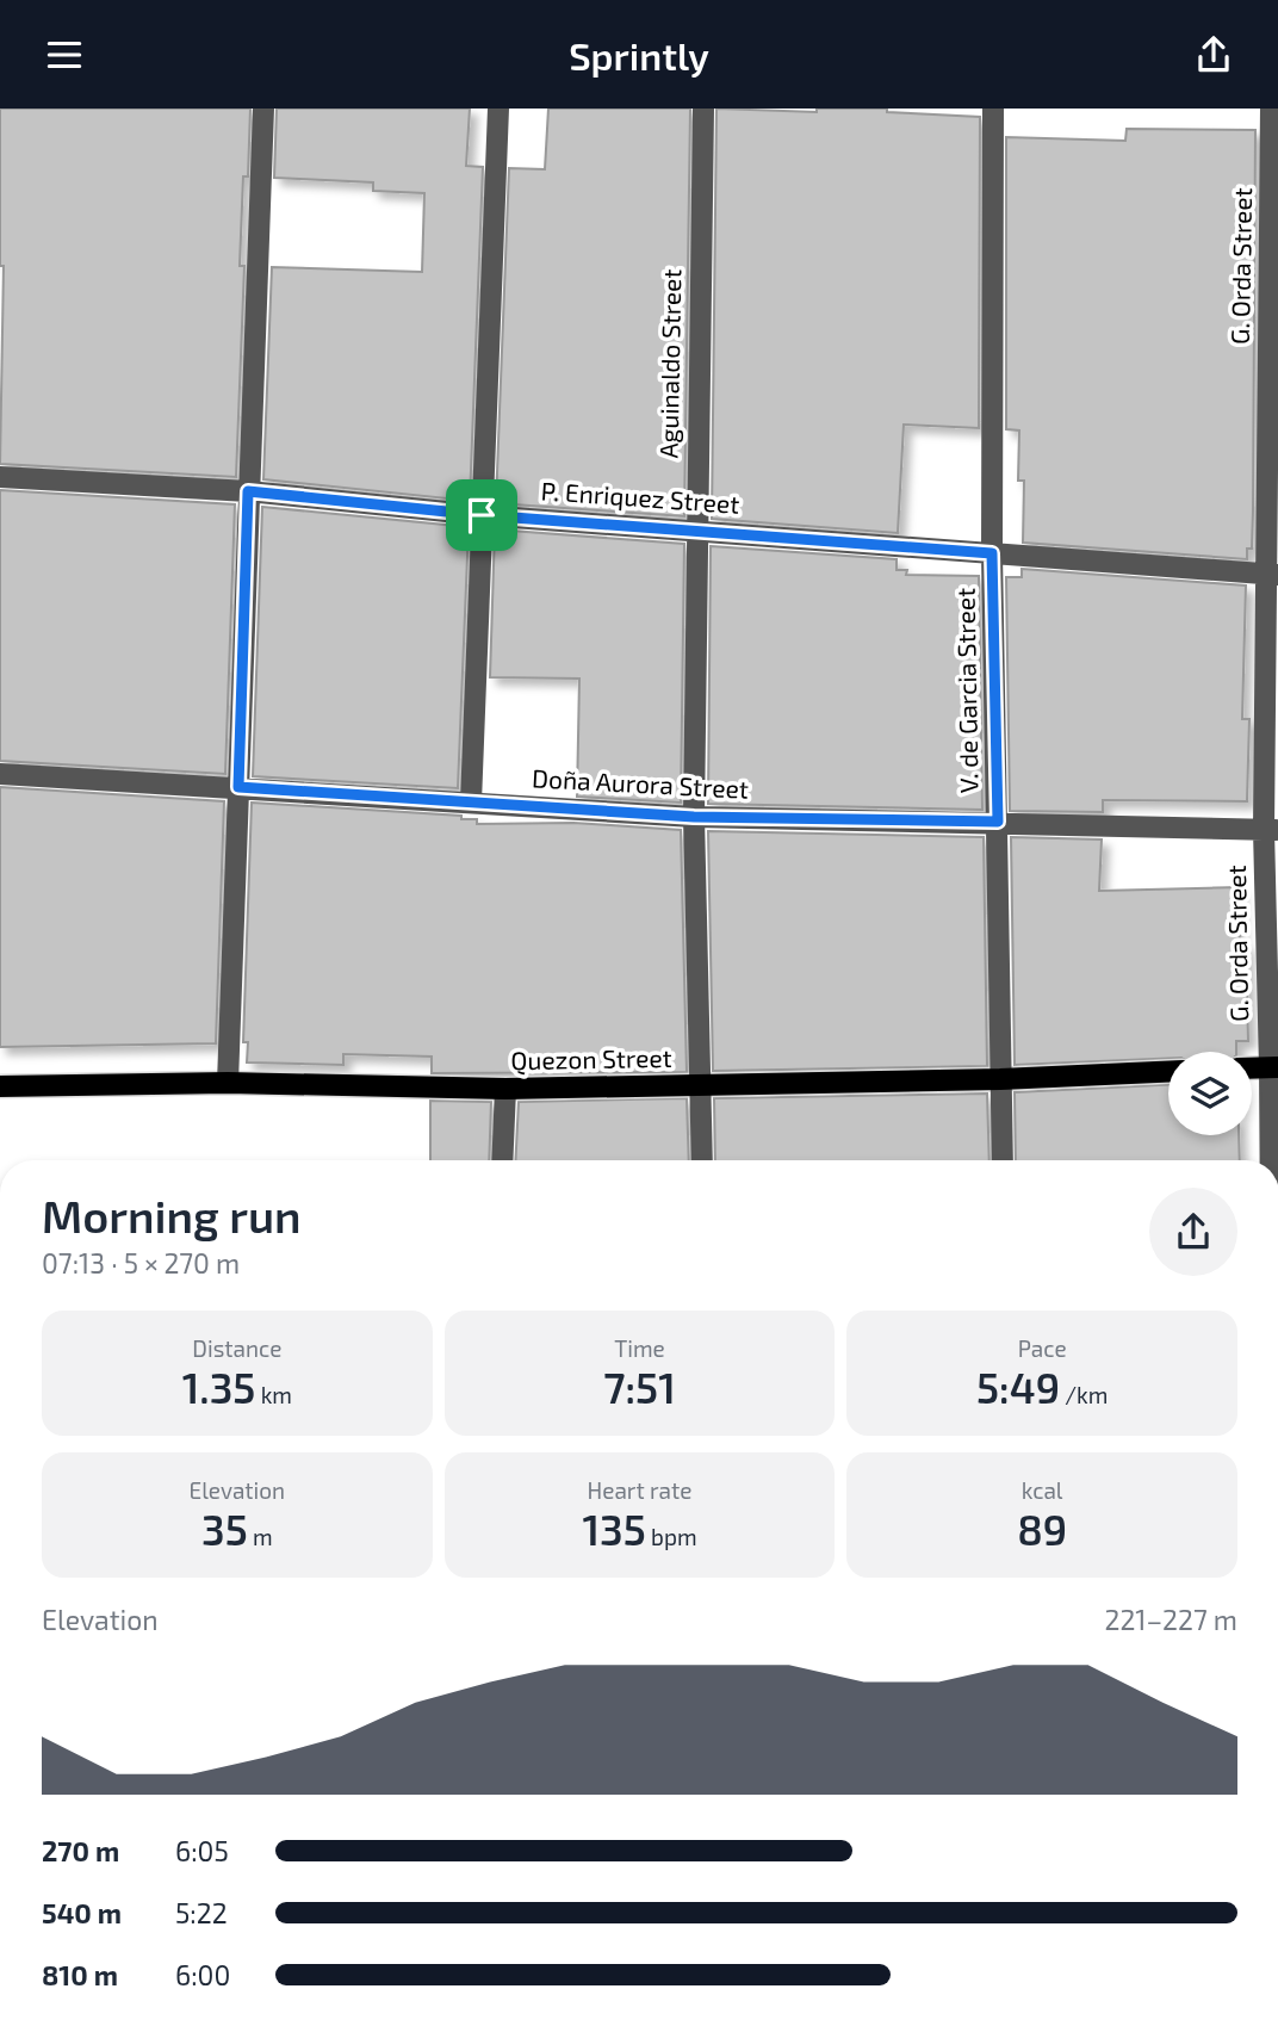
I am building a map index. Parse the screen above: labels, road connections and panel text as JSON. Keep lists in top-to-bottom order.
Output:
{
  "streets": {
    "main road": ["Quezon Street"],
    "street": [
      "G. Orda Street",
      "Aguinaldo Street",
      "P. Enriquez Street",
      "V. de Garcia Street",
      "Doña Aurora Street"
    ]
  },
  "crossings": [
    ["G. Orda Street", "P. Enriquez Street"],
    ["G. Orda Street", "Doña Aurora Street"],
    ["Aguinaldo Street", "P. Enriquez Street"],
    ["Aguinaldo Street", "Doña Aurora Street"],
    ["Aguinaldo Street", "Quezon Street"],
    ["P. Enriquez Street", "V. de Garcia Street"],
    ["V. de Garcia Street", "Doña Aurora Street"],
    ["V. de Garcia Street", "Quezon Street"]
  ],
  "page": {
    "header": "Sprintly",
    "heading": ["Morning run", "07:13 · 5 × 270 m"],
    "stats": [
      ["Distance", "1.35 km"],
      ["Time", "7:51"],
      ["Pace", "5:49 /km"],
      ["Elevation", "35 m"],
      ["Heart rate", "135 bpm"],
      ["kcal", "89"]
    ],
    "chart": ["Elevation", "221–227 m"],
    "list": [
      {
        "name": "270 m",
        "note": "6:05"
      },
      {
        "name": "540 m",
        "note": "5:22"
      },
      {
        "name": "810 m",
        "note": "6:00"
      }
    ]
  }
}
